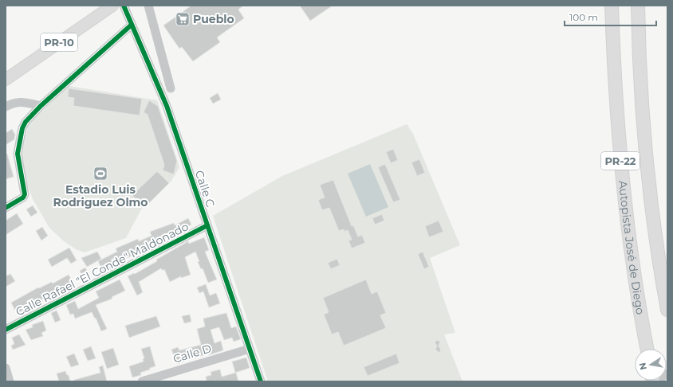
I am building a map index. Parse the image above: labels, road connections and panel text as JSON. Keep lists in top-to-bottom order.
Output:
{
  "streets": {
    "highway": ["PR-22", "Autopista José de Diego"],
    "main road": ["PR-10"],
    "street": ["Calle C", "Calle Rafael \"El Conde\" Maldonado", "Calle D"]
  },
  "crossings": [
    ["Calle C", "Calle Rafael \"El Conde\" Maldonado"],
    ["Calle C", "Calle D"]
  ],
  "places": {
    "supermarket": ["Pueblo"],
    "sports": ["Estadio Luis Rodriguez Olmo"]
  },
  "scale_bar": "100 m",
  "north": "left"
}
